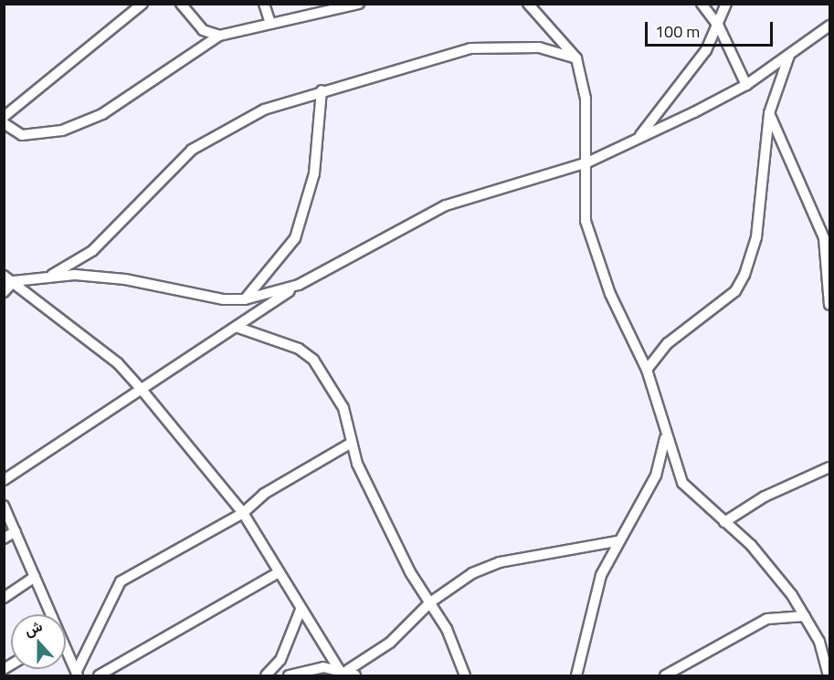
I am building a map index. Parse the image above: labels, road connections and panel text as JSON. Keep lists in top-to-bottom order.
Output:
{
  "scale_bar": "100 m",
  "north": "top"
}
